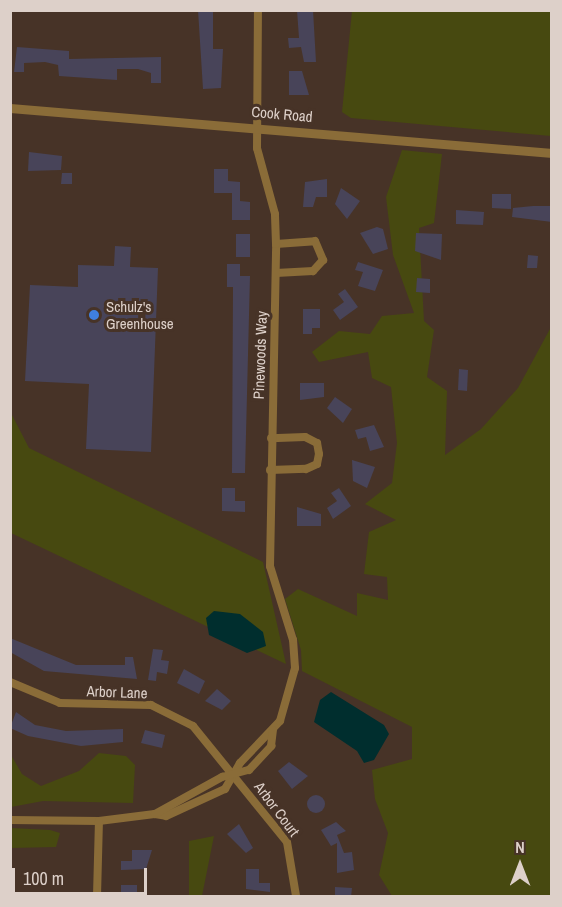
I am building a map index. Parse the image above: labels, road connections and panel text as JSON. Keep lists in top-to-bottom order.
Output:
{
  "streets": {
    "street": [
      "Cook Road",
      "Pinewoods Way",
      "Arbor Lane",
      "Arbor Court"
    ]
  },
  "crossings": [
    ["Cook Road", "Pinewoods Way"],
    ["Pinewoods Way", "Arbor Lane"],
    ["Pinewoods Way", "Arbor Court"],
    ["Arbor Lane", "Arbor Court"]
  ],
  "places": ["Schulz's Greenhouse"],
  "scale_bar": "100 m",
  "north": "top"
}
